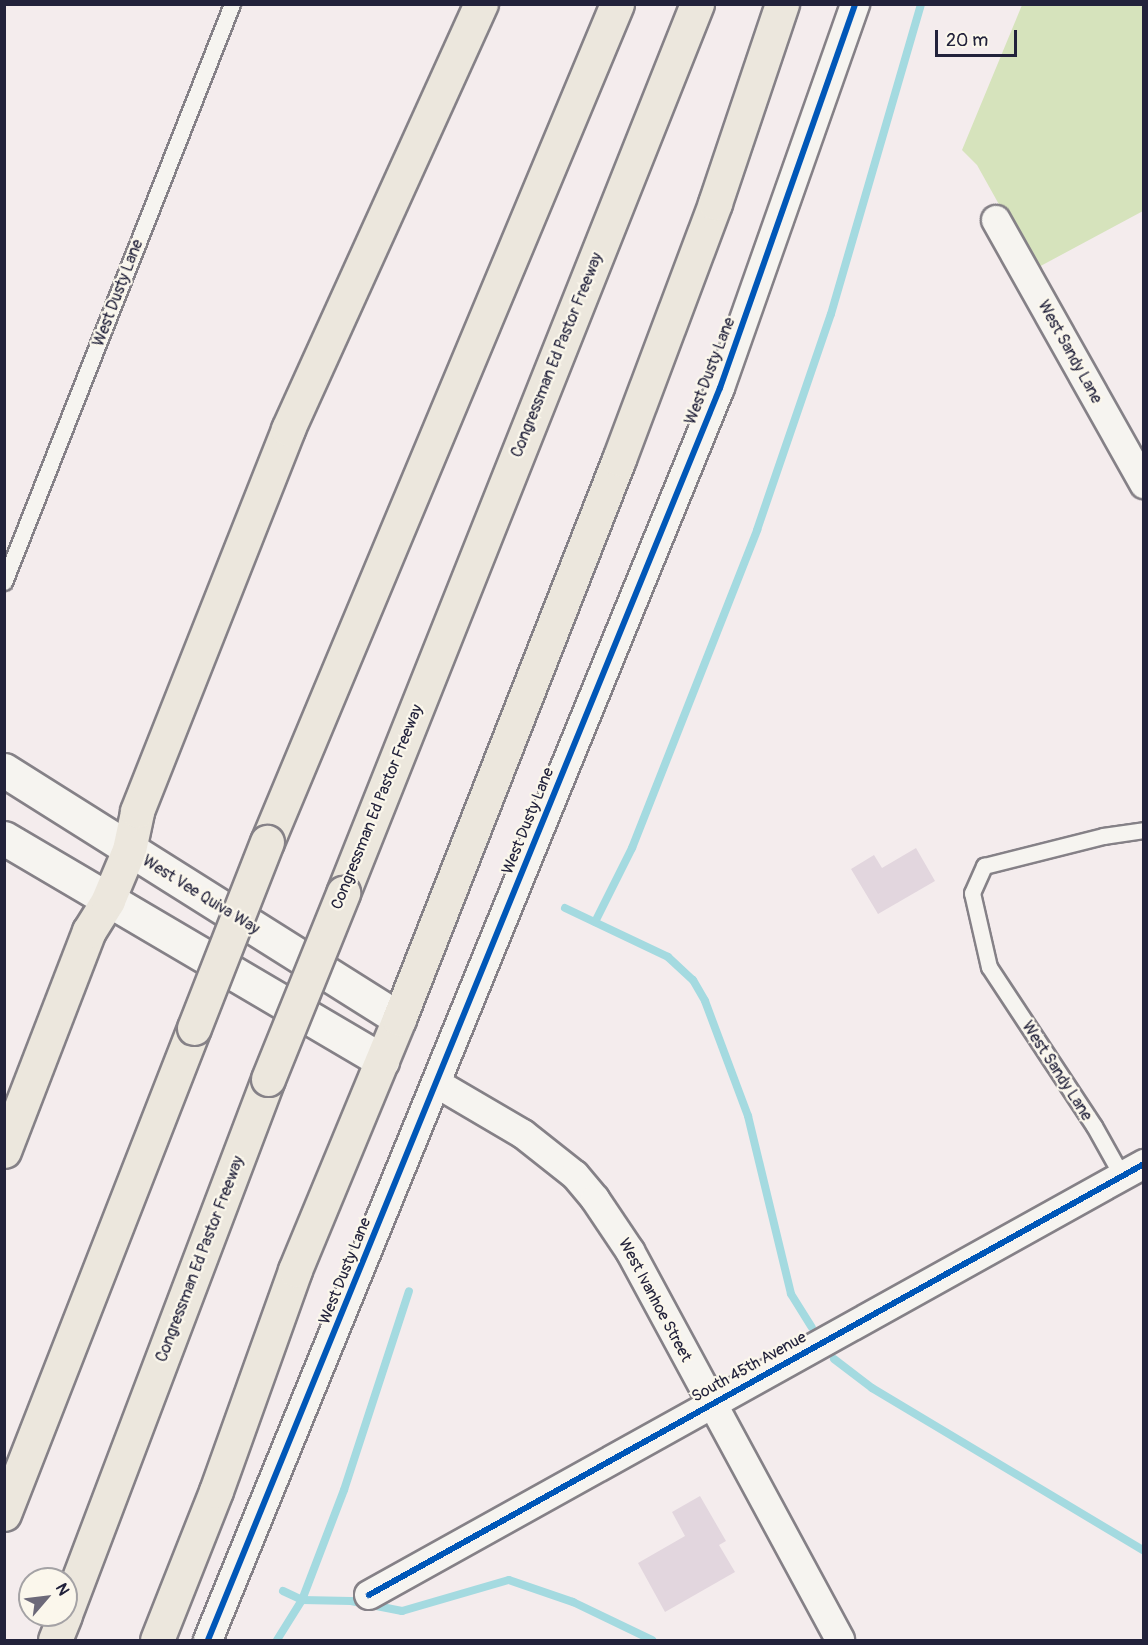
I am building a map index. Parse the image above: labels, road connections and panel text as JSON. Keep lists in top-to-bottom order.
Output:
{
  "streets": {
    "highway": ["Congressman Ed Pastor Freeway"],
    "street": [
      "West Dusty Lane",
      "West Sandy Lane",
      "West Vee Quiva Way",
      "West Ivanhoe Street",
      "South 45th Avenue"
    ]
  },
  "crossings": [
    ["West Dusty Lane", "West Ivanhoe Street"],
    ["West Sandy Lane", "South 45th Avenue"],
    ["West Ivanhoe Street", "South 45th Avenue"]
  ],
  "scale_bar": "20 m",
  "north": "top right"
}
